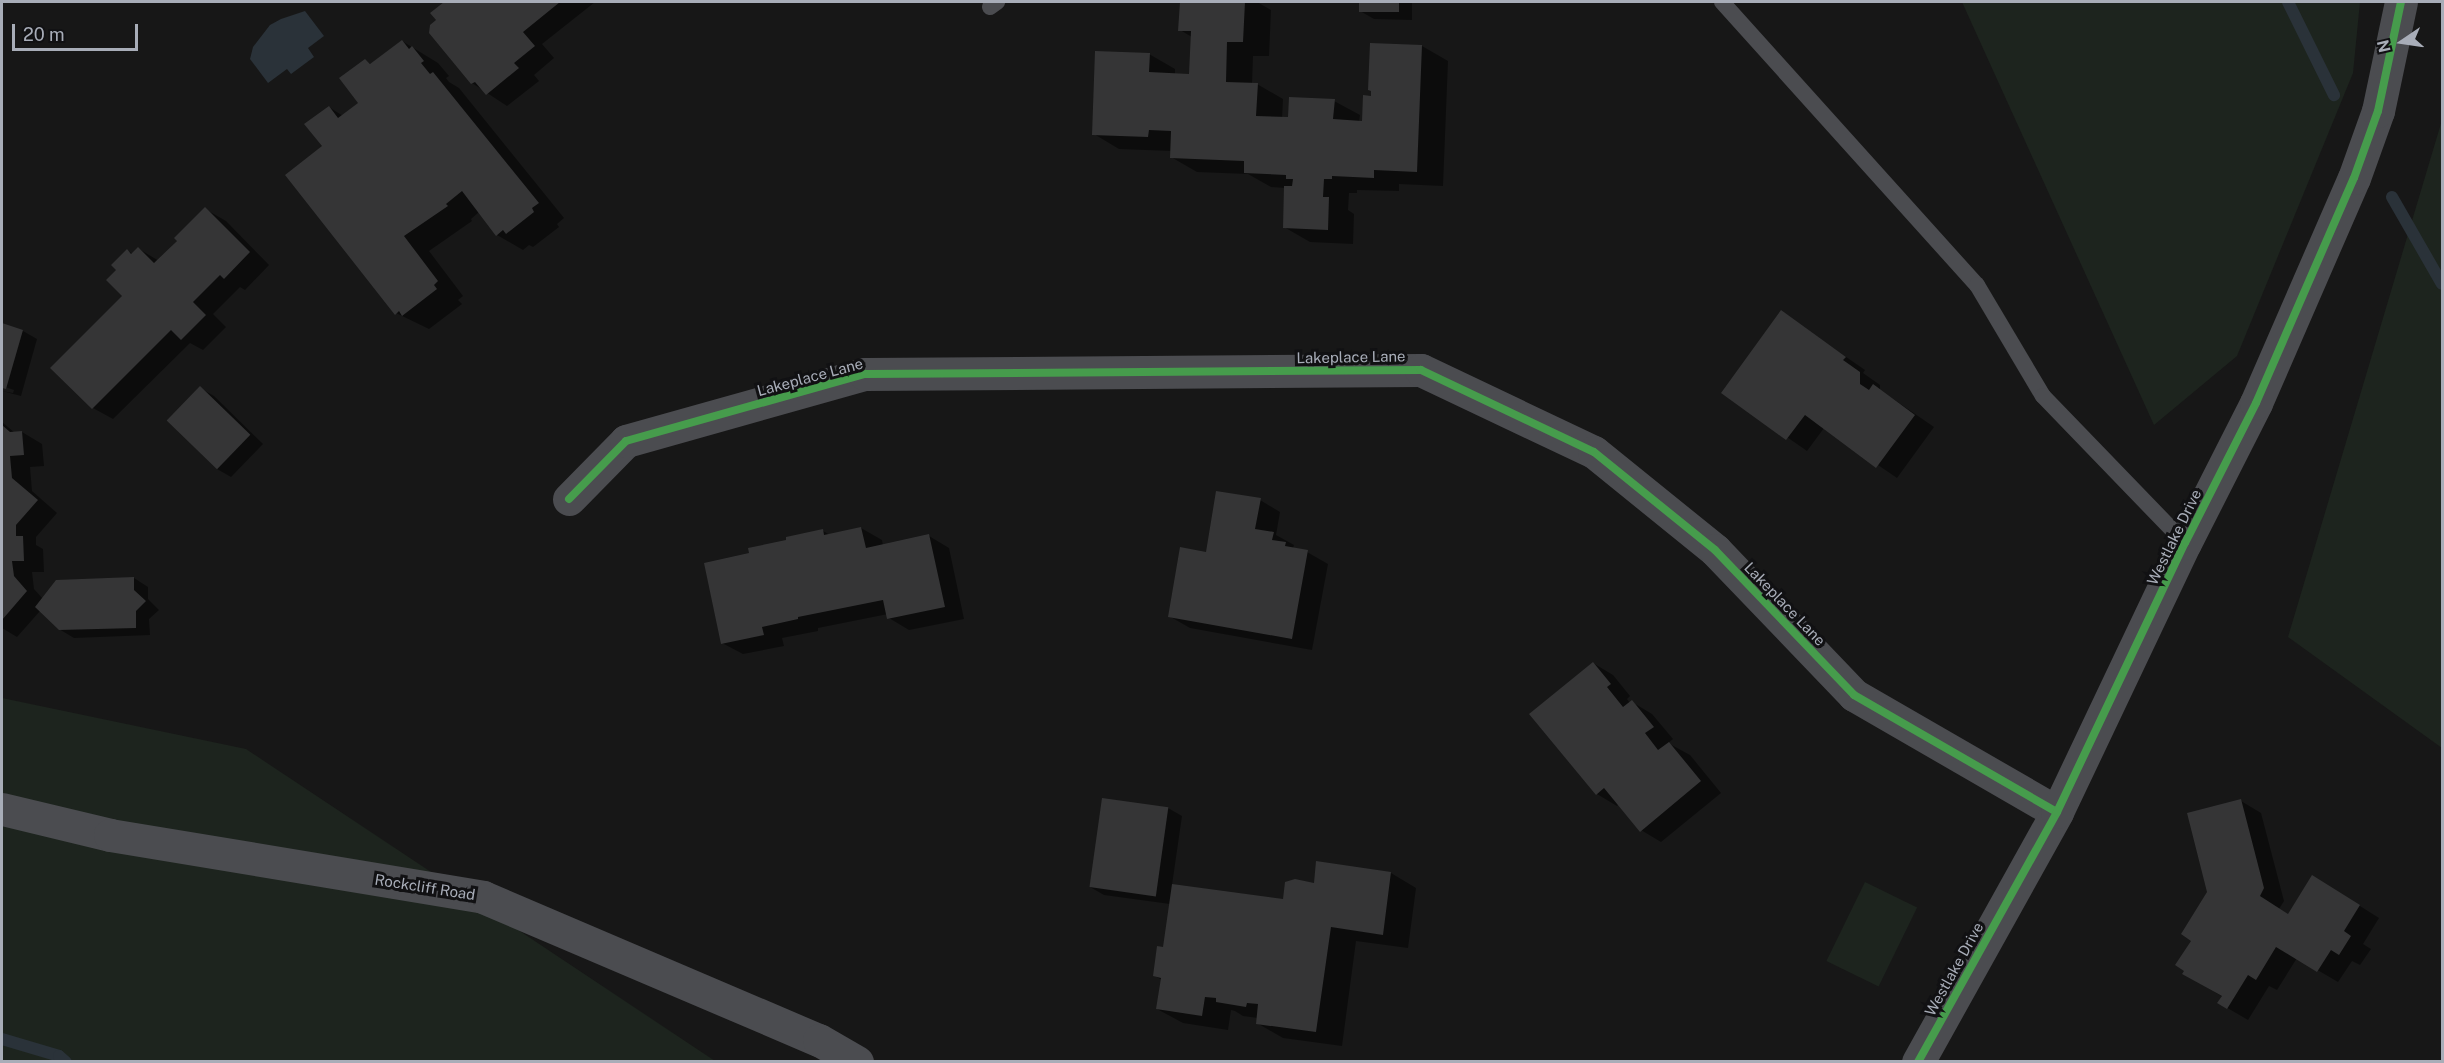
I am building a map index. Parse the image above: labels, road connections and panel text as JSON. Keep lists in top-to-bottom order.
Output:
{
  "streets": {
    "street": ["Lakeplace Lane", "Westlake Drive", "Rockcliff Road"]
  },
  "crossings": [
    ["Lakeplace Lane", "Westlake Drive"]
  ],
  "scale_bar": "20 m",
  "north": "left"
}
